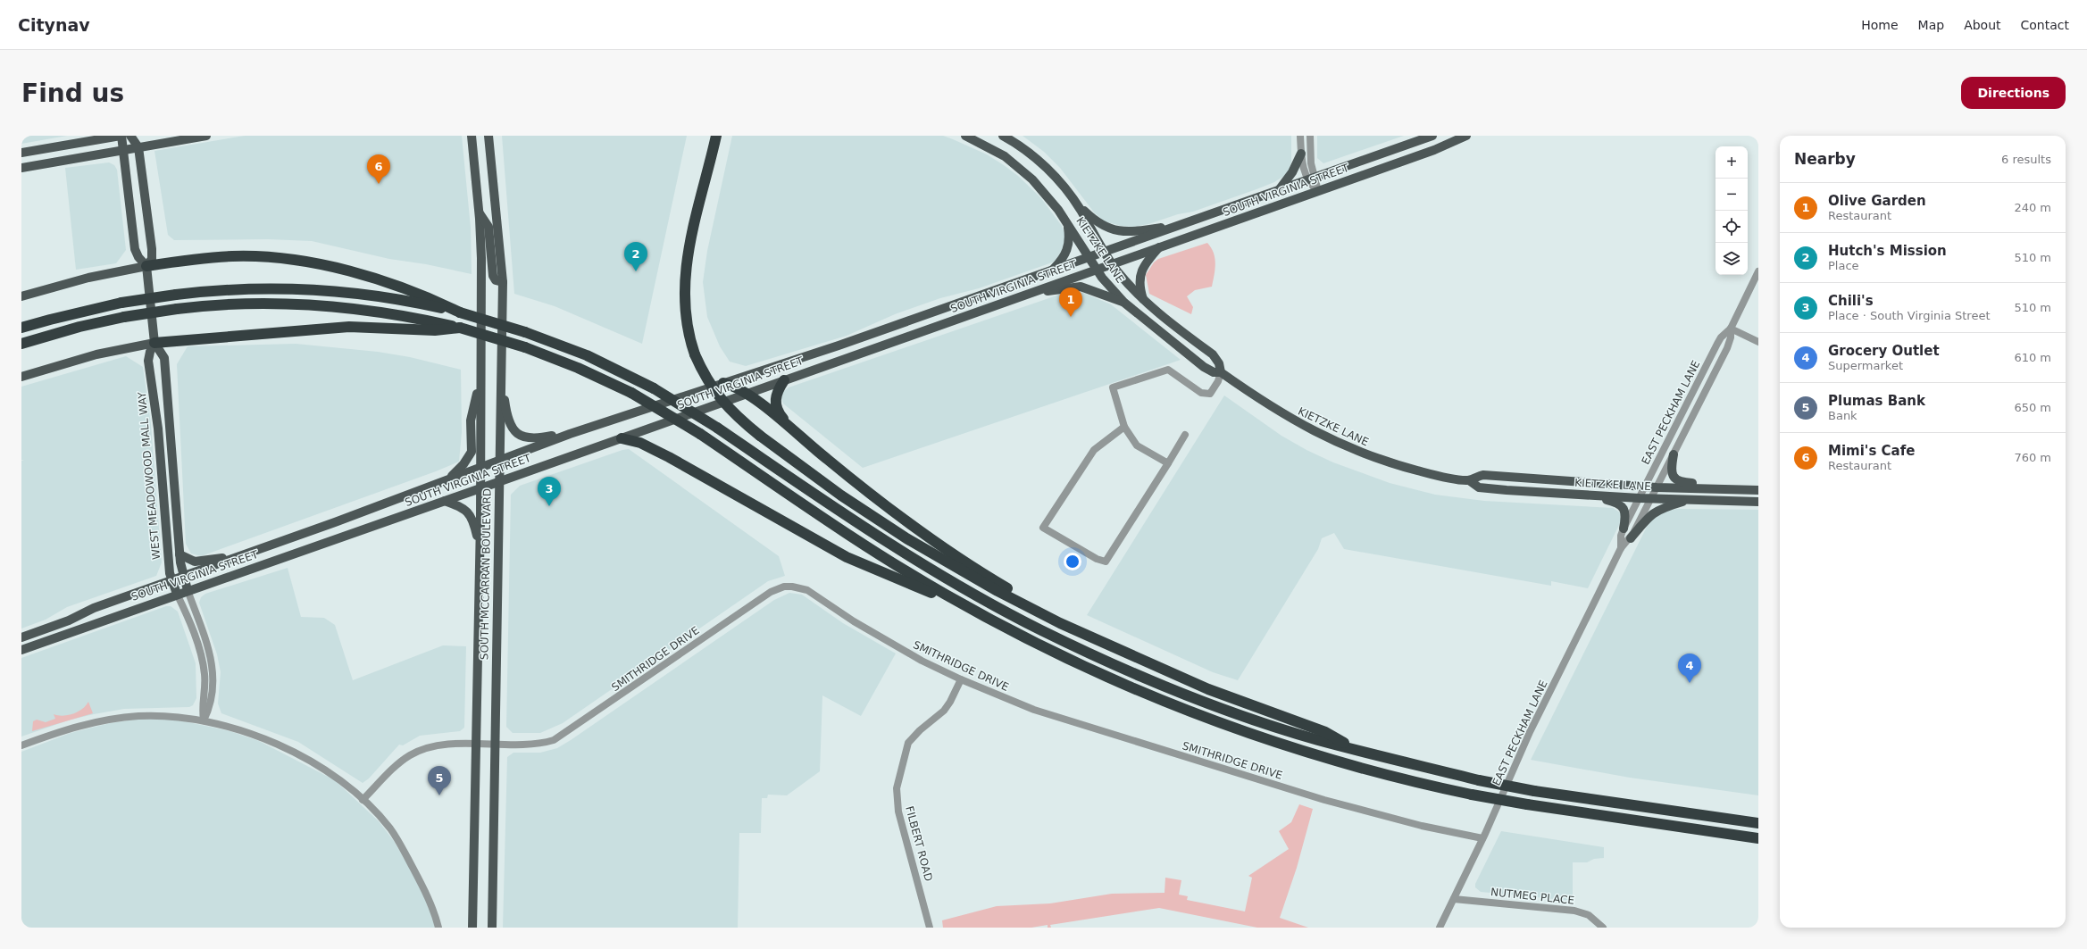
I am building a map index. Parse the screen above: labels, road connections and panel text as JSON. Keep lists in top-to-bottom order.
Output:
{
  "streets": {
    "main road": [
      "SOUTH VIRGINIA STREET",
      "KIETZKE LANE",
      "WEST MEADOWOOD MALL WAY",
      "SOUTH MCCARRAN BOULEVARD"
    ],
    "street": [
      "EAST PECKHAM LANE",
      "SMITHRIDGE DRIVE",
      "FILBERT ROAD",
      "NUTMEG PLACE"
    ]
  },
  "crossings": [
    ["SOUTH VIRGINIA STREET", "KIETZKE LANE"],
    ["SOUTH VIRGINIA STREET", "WEST MEADOWOOD MALL WAY"],
    ["SOUTH VIRGINIA STREET", "SOUTH MCCARRAN BOULEVARD"],
    ["KIETZKE LANE", "EAST PECKHAM LANE"],
    ["EAST PECKHAM LANE", "SMITHRIDGE DRIVE"],
    ["EAST PECKHAM LANE", "NUTMEG PLACE"],
    ["SOUTH MCCARRAN BOULEVARD", "SMITHRIDGE DRIVE"],
    ["SMITHRIDGE DRIVE", "FILBERT ROAD"]
  ],
  "page": {
    "header": "Citynav",
    "nav": [
      "Home",
      "Map",
      "About",
      "Contact"
    ],
    "buttons": "Directions",
    "title": "Find us",
    "heading": ["Nearby", "6 results"],
    "map_buttons": ["+", "−"],
    "pins": [
      "6",
      "2",
      "1",
      "3",
      "4",
      "5"
    ],
    "list": [
      {
        "mark": "1",
        "name": "Olive Garden",
        "note": "Restaurant",
        "value": "240 m"
      },
      {
        "mark": "2",
        "name": "Hutch's Mission",
        "note": "Place",
        "value": "510 m"
      },
      {
        "mark": "3",
        "name": "Chili's",
        "note": "Place · South Virginia Street",
        "value": "510 m"
      },
      {
        "mark": "4",
        "name": "Grocery Outlet",
        "note": "Supermarket",
        "value": "610 m"
      },
      {
        "mark": "5",
        "name": "Plumas Bank",
        "note": "Bank",
        "value": "650 m"
      },
      {
        "mark": "6",
        "name": "Mimi's Cafe",
        "note": "Restaurant",
        "value": "760 m"
      }
    ]
  }
}
